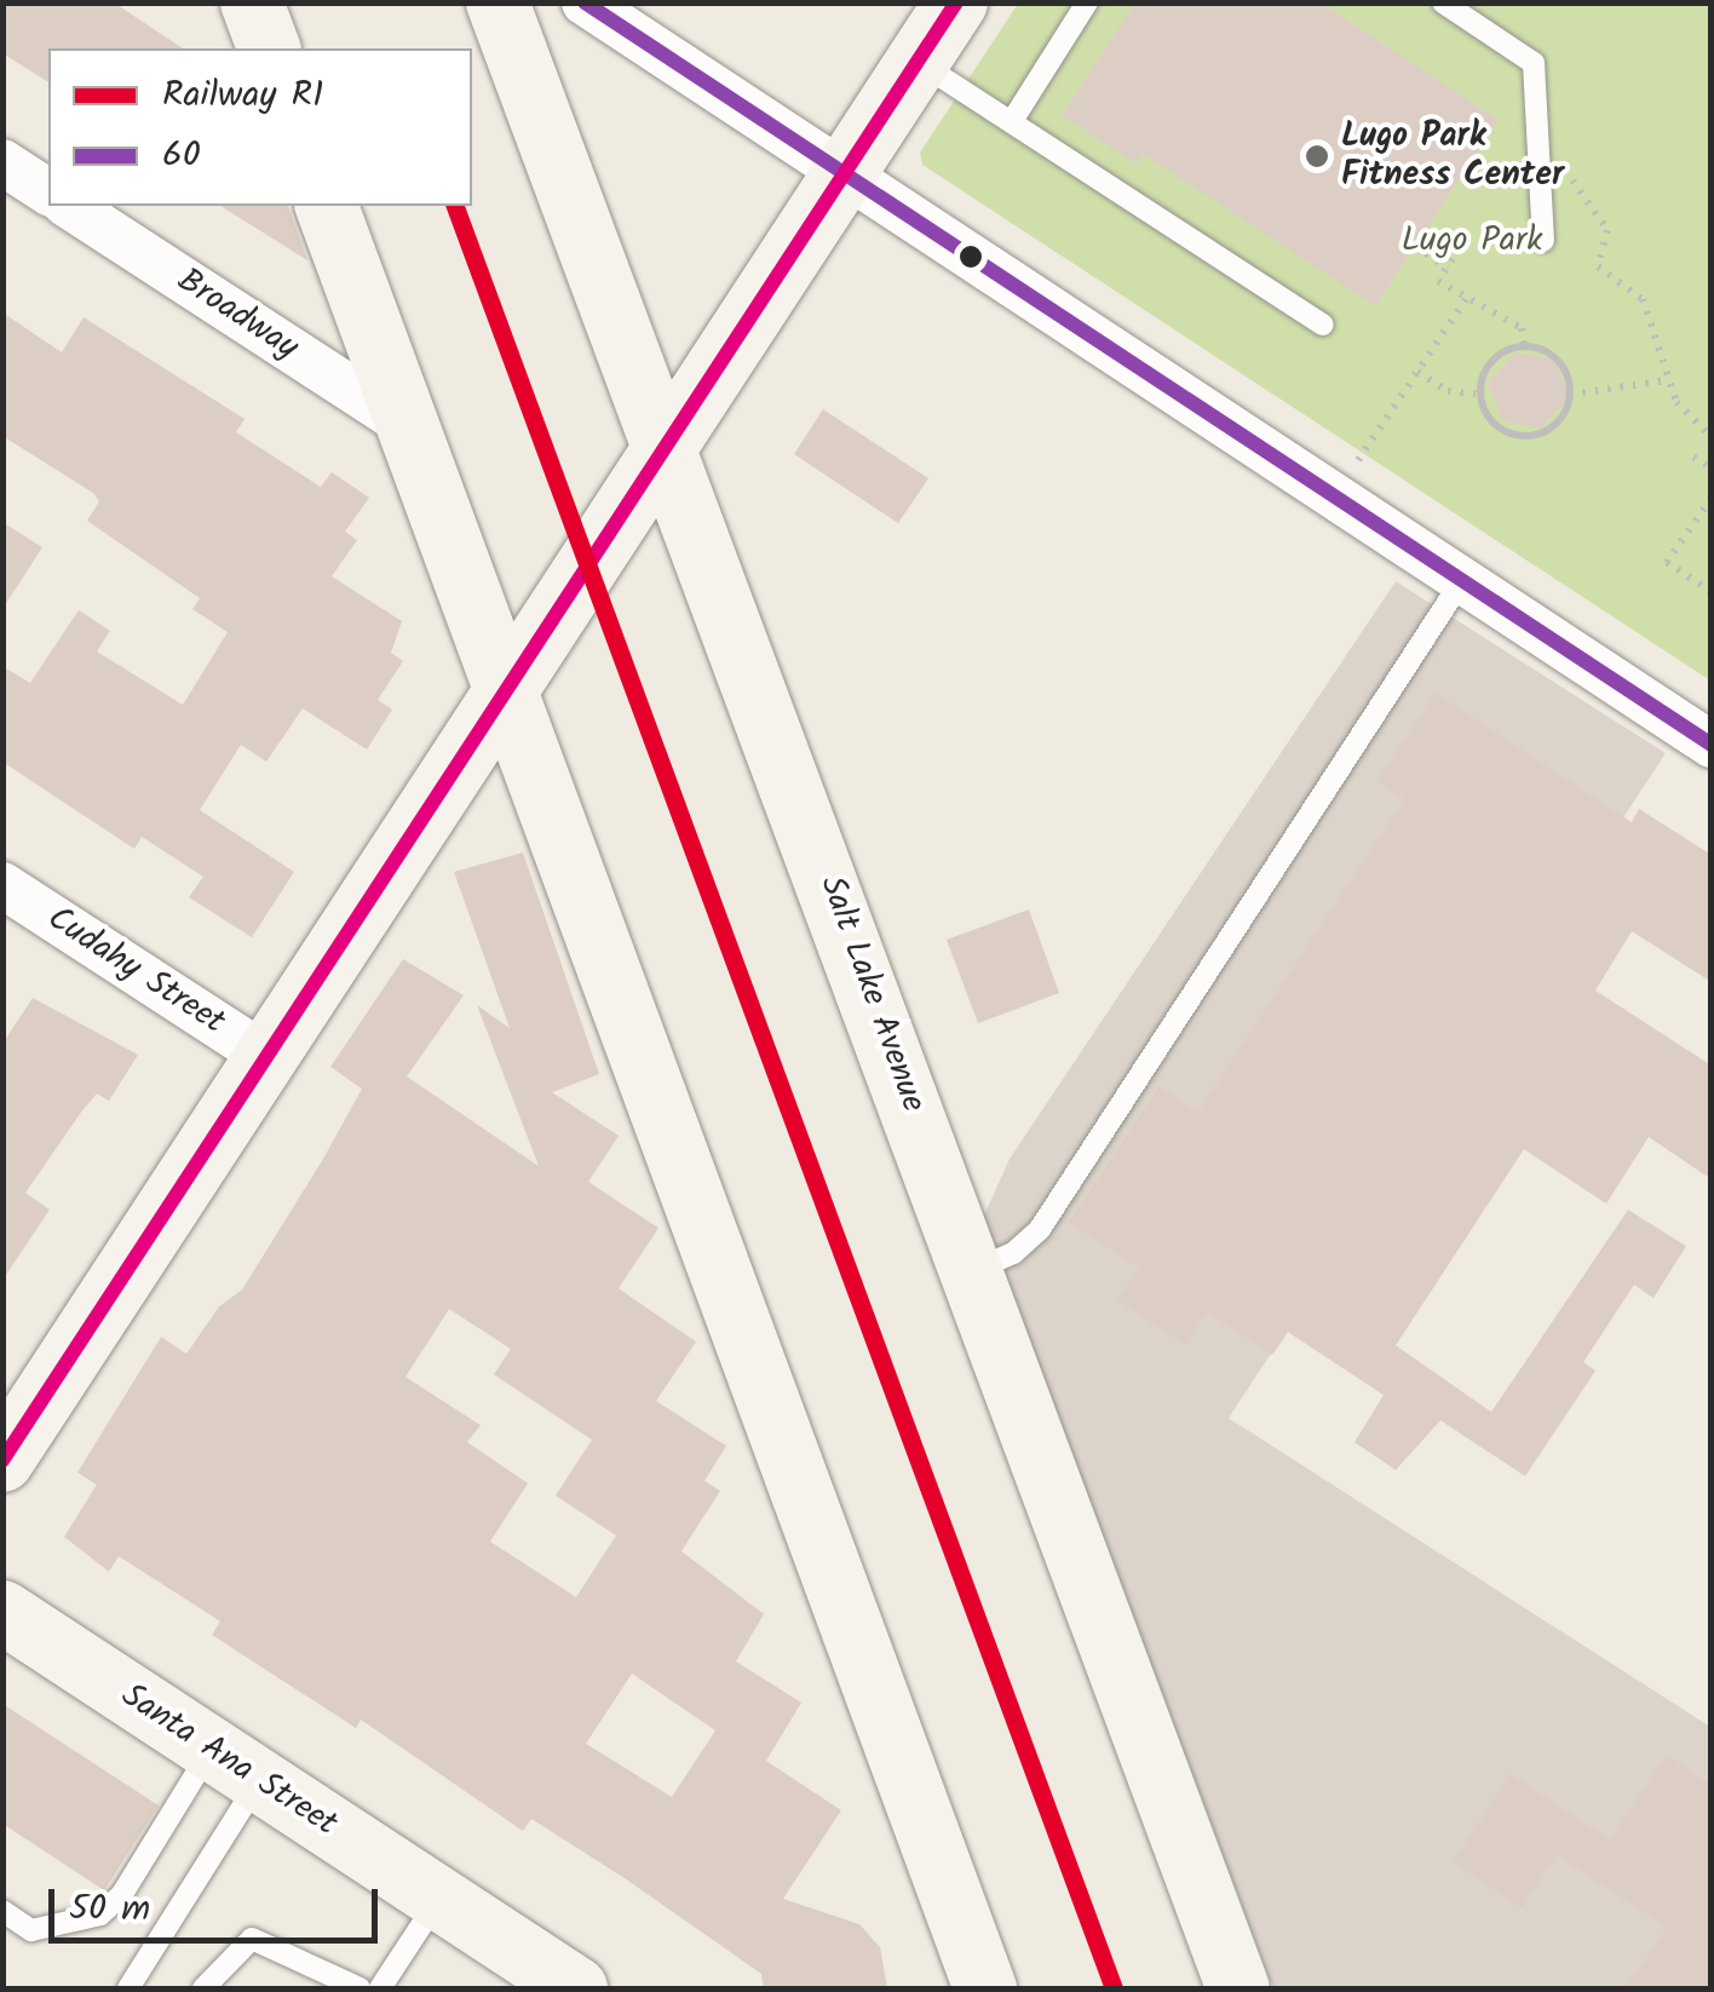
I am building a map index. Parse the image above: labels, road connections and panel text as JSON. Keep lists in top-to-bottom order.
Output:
{
  "streets": {
    "street": [
      "Broadway",
      "Cudahy Street",
      "Salt Lake Avenue",
      "Santa Ana Street"
    ]
  },
  "parks": ["Lugo Park"],
  "places": ["Lugo Park Fitness Center"],
  "lines": ["transit line 60", "rail line R1"],
  "legend": ["Railway R1", "60"],
  "scale_bar": "50 m"
}
